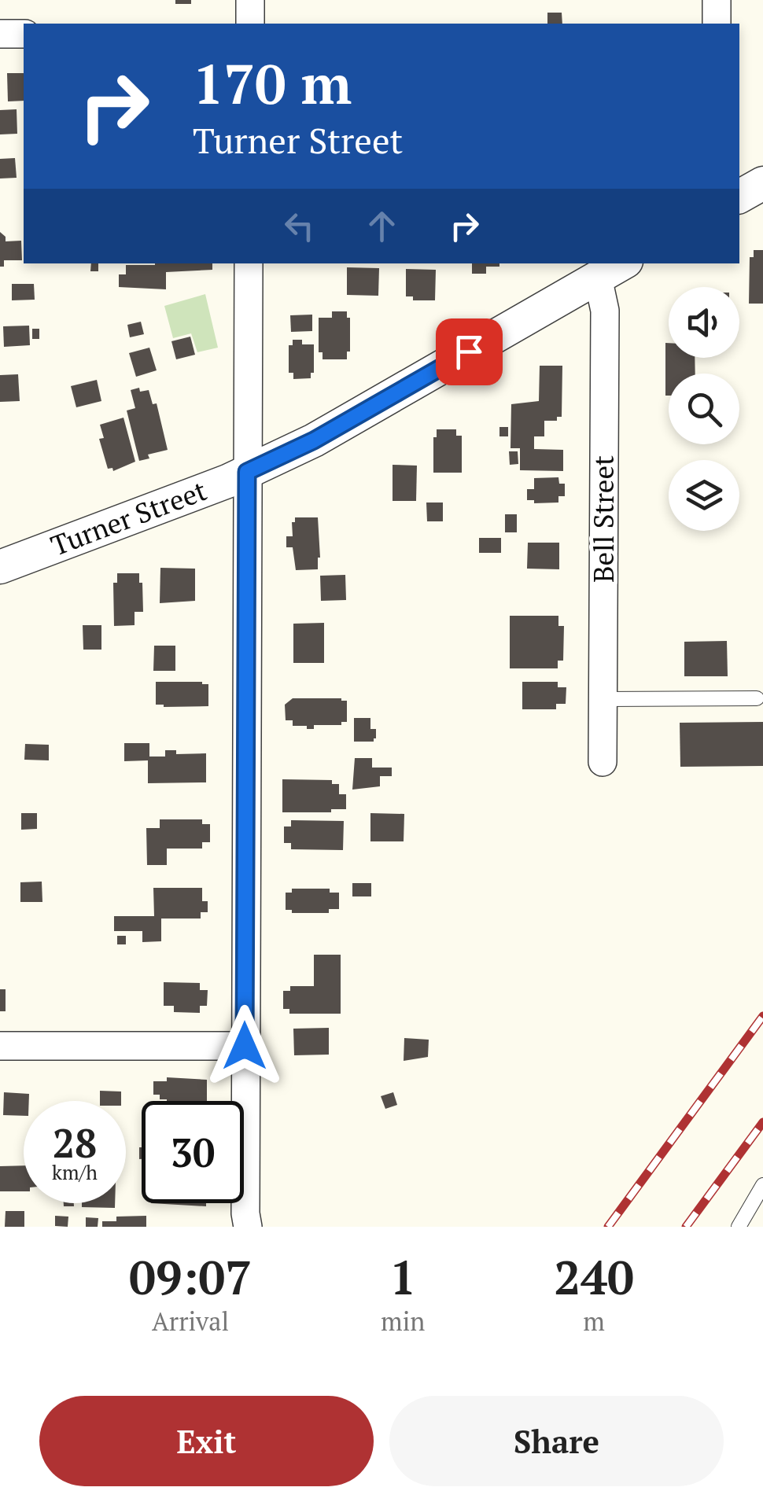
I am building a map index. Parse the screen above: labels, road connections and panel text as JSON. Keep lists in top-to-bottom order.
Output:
{
  "streets": {
    "street": ["Turner Street", "Bell Street"]
  },
  "crossings": [
    ["Turner Street", "Bell Street"]
  ],
  "page": {
    "turn": ["170 m", "Turner Street"],
    "speed": "28 km/h",
    "limit": "30",
    "eta": [
      "09:07",
      "Arrival",
      "1",
      "min",
      "240",
      "m"
    ],
    "buttons": ["Exit", "Share"]
  }
}
